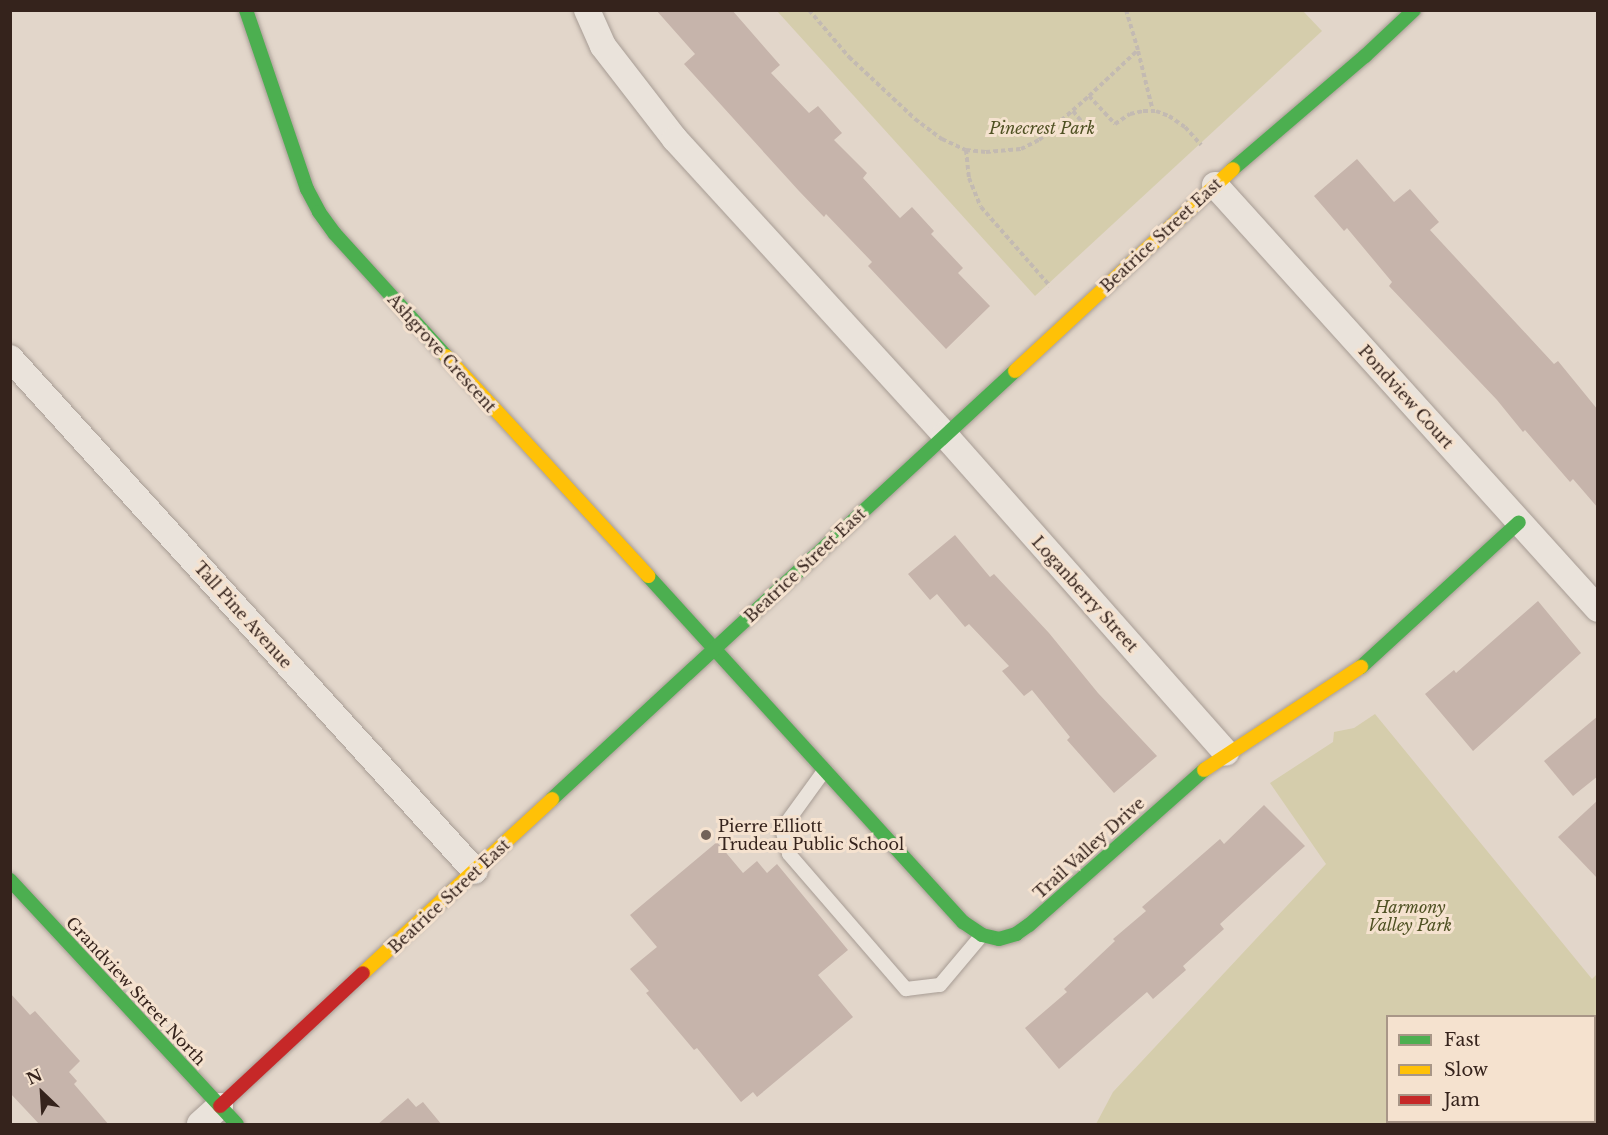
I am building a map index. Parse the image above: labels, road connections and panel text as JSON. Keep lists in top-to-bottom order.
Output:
{
  "streets": {
    "street": [
      "Beatrice Street East",
      "Ashgrove Crescent",
      "Pondview Court",
      "Loganberry Street",
      "Tall Pine Avenue",
      "Trail Valley Drive",
      "Grandview Street North"
    ]
  },
  "crossings": [
    ["Beatrice Street East", "Ashgrove Crescent"],
    ["Beatrice Street East", "Pondview Court"],
    ["Beatrice Street East", "Loganberry Street"],
    ["Beatrice Street East", "Tall Pine Avenue"],
    ["Beatrice Street East", "Grandview Street North"],
    ["Pondview Court", "Trail Valley Drive"],
    ["Loganberry Street", "Trail Valley Drive"]
  ],
  "parks": ["Pinecrest Park", "Harmony Valley Park"],
  "places": ["Pierre Elliott Trudeau Public School"],
  "legend": ["Fast", "Slow", "Jam"],
  "north": "top left"
}
